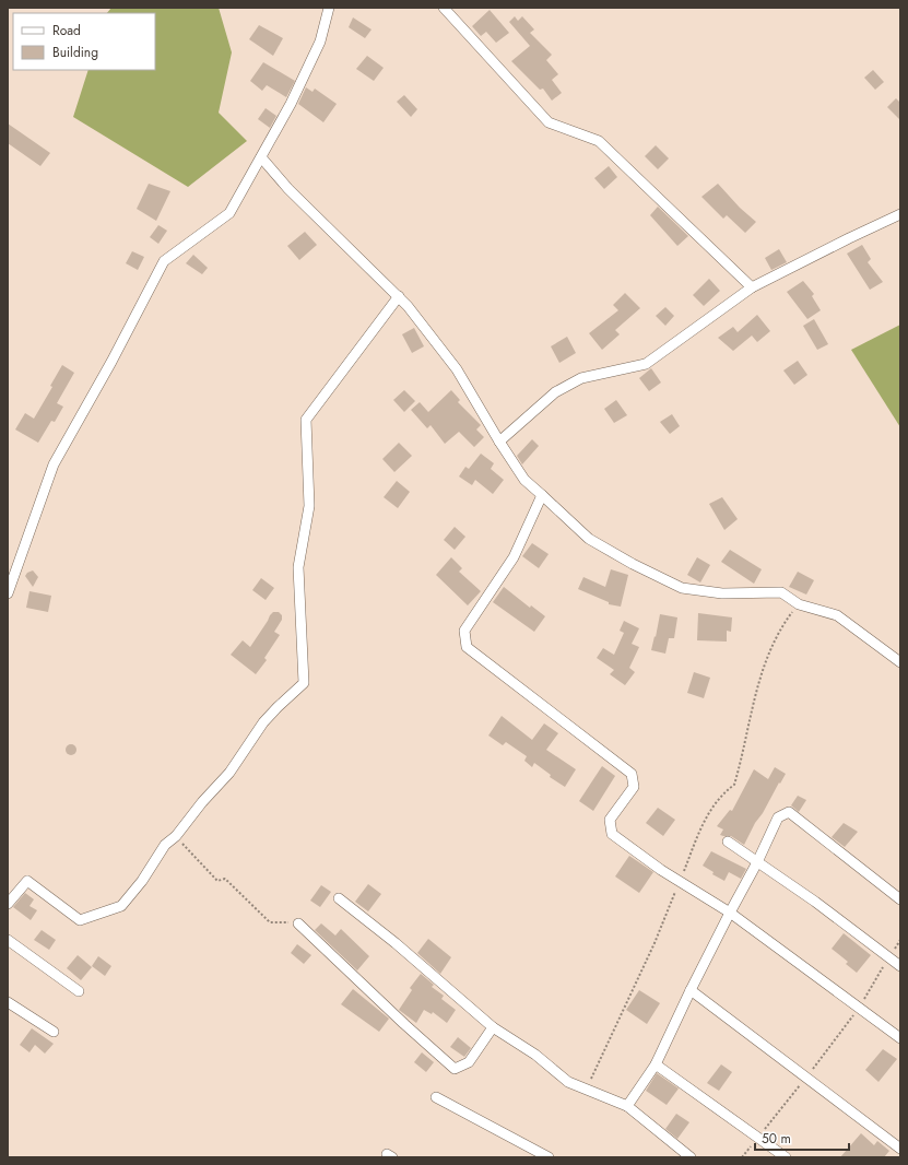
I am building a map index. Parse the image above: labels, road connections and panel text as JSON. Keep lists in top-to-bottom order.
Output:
{
  "legend": ["Road", "Building"],
  "scale_bar": "50 m"
}
